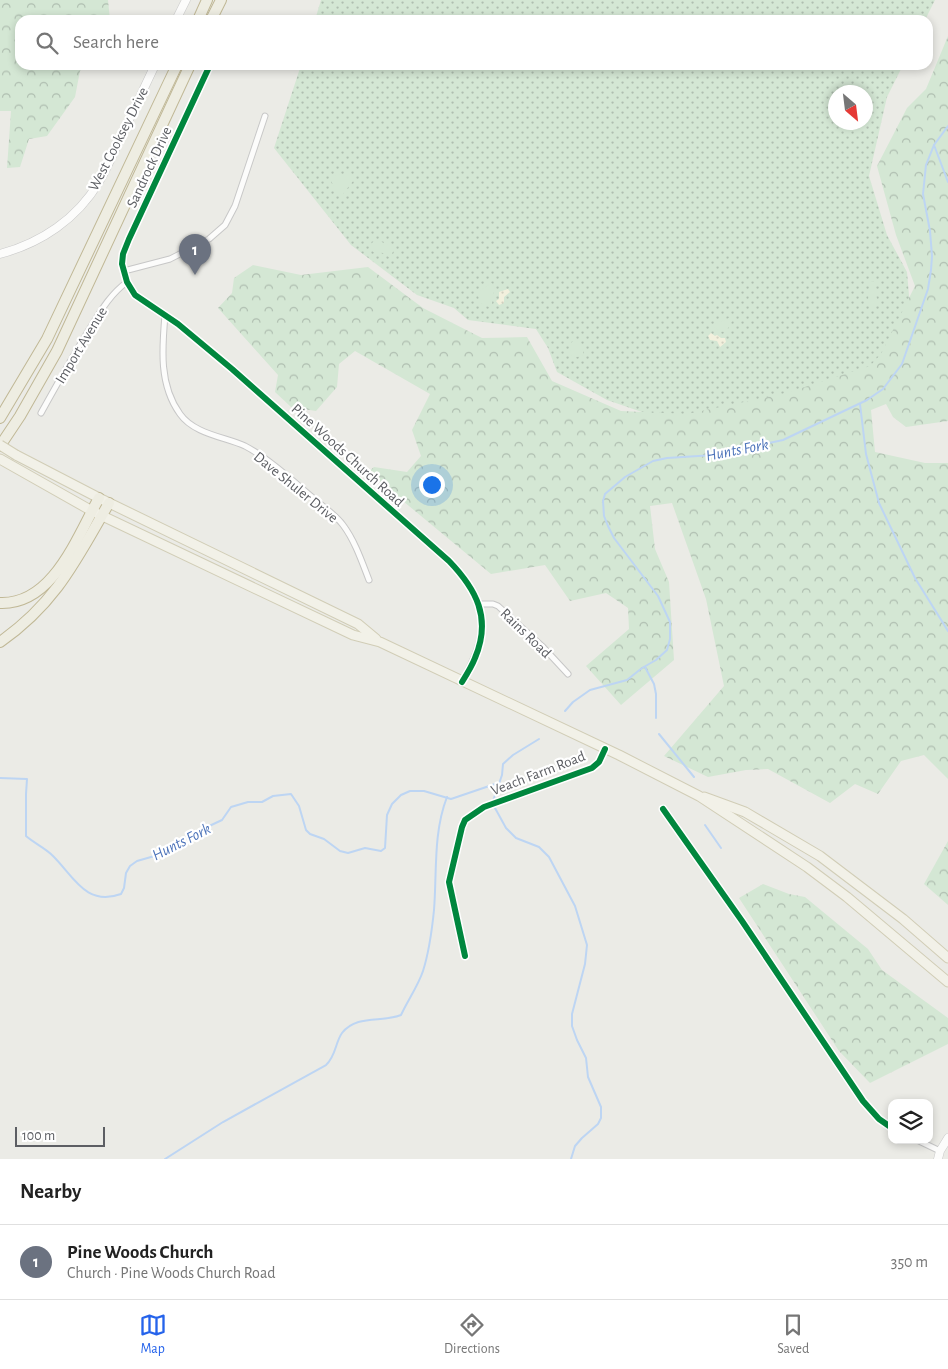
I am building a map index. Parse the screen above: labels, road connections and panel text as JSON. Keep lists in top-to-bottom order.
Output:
{
  "streets": {
    "street": [
      "West Cooksey Drive",
      "Sandrock Drive",
      "Import Avenue",
      "Pine Woods Church Road",
      "Dave Shuler Drive",
      "Rains Road",
      "Veach Farm Road"
    ]
  },
  "crossings": [
    ["Sandrock Drive", "Import Avenue"],
    ["Sandrock Drive", "Pine Woods Church Road"],
    ["Import Avenue", "Pine Woods Church Road"],
    ["Pine Woods Church Road", "Dave Shuler Drive"],
    ["Pine Woods Church Road", "Rains Road"]
  ],
  "water": ["Hunts Fork"],
  "scale_bar": "100 m",
  "north": "bottom right",
  "page": {
    "search": "Search here",
    "pins": "1",
    "scale": "100 m",
    "heading": "Nearby",
    "list": [
      {
        "mark": "1",
        "name": "Pine Woods Church",
        "note": "Church · Pine Woods Church Road",
        "value": "350 m"
      }
    ],
    "nav": ["Map", "Directions", "Saved"]
  }
}
